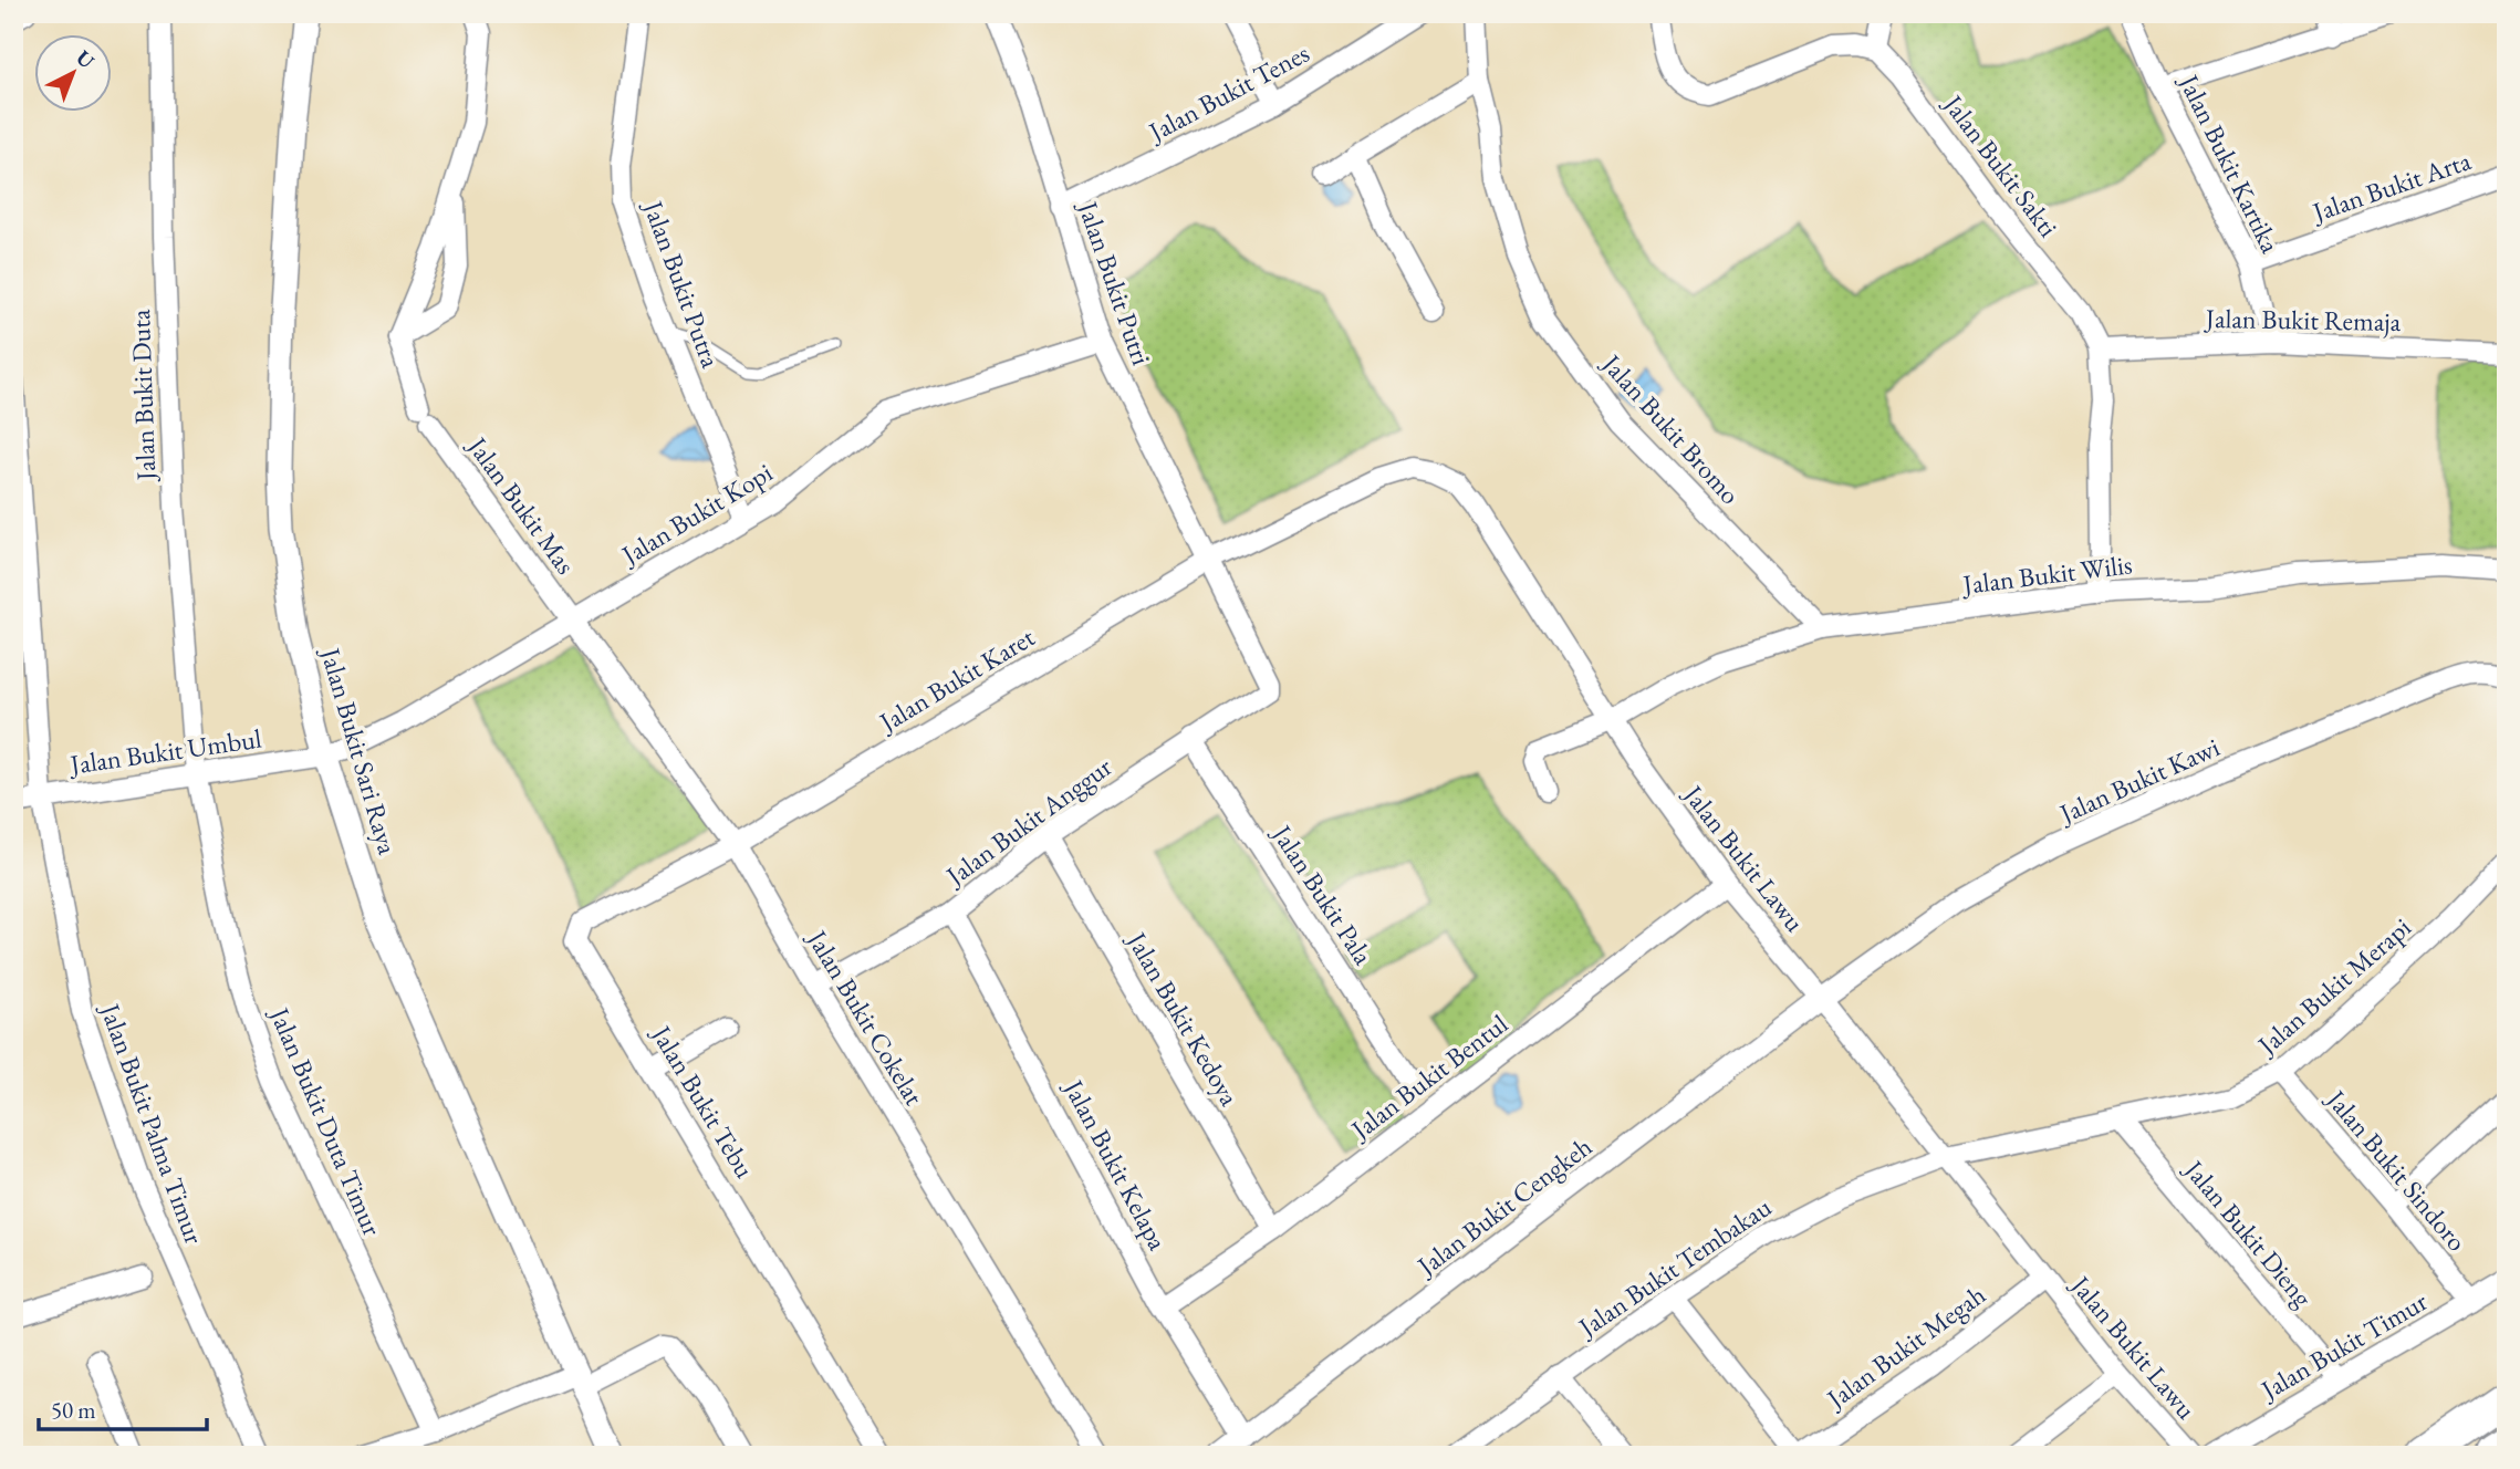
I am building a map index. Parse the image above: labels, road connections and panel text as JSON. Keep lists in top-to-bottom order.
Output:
{
  "streets": {
    "street": [
      "Jalan Bukit Tenes",
      "Jalan Bukit Kartika",
      "Jalan Bukit Sakti",
      "Jalan Bukit Arta",
      "Jalan Bukit Putri",
      "Jalan Bukit Putra",
      "Jalan Bukit Remaja",
      "Jalan Bukit Duta",
      "Jalan Bukit Bromo",
      "Jalan Bukit Mas",
      "Jalan Bukit Kopi",
      "Jalan Bukit Wilis",
      "Jalan Bukit Karet",
      "Jalan Bukit Umbul",
      "Jalan Bukit Sari Raya",
      "Jalan Bukit Kawi",
      "Jalan Bukit Anggur",
      "Jalan Bukit Lawu",
      "Jalan Bukit Pala",
      "Jalan Bukit Merapi",
      "Jalan Bukit Cokelat",
      "Jalan Bukit Kedoya",
      "Jalan Bukit Bentul",
      "Jalan Bukit Tebu",
      "Jalan Bukit Duta Timur",
      "Jalan Bukit Palma Timur",
      "Jalan Bukit Kelapa",
      "Jalan Bukit Sindoro",
      "Jalan Bukit Cengkeh",
      "Jalan Bukit Dieng",
      "Jalan Bukit Tembakau",
      "Jalan Bukit Timur",
      "Jalan Bukit Megah"
    ]
  },
  "crossings": [
    ["Jalan Bukit Tenes", "Jalan Bukit Putri"],
    ["Jalan Bukit Kartika", "Jalan Bukit Arta"],
    ["Jalan Bukit Kartika", "Jalan Bukit Remaja"],
    ["Jalan Bukit Sakti", "Jalan Bukit Remaja"],
    ["Jalan Bukit Sakti", "Jalan Bukit Wilis"],
    ["Jalan Bukit Putri", "Jalan Bukit Kopi"],
    ["Jalan Bukit Putri", "Jalan Bukit Karet"],
    ["Jalan Bukit Putri", "Jalan Bukit Anggur"],
    ["Jalan Bukit Putri", "Jalan Bukit Lawu"],
    ["Jalan Bukit Putra", "Jalan Bukit Kopi"],
    ["Jalan Bukit Duta", "Jalan Bukit Umbul"],
    ["Jalan Bukit Duta", "Jalan Bukit Duta Timur"],
    ["Jalan Bukit Bromo", "Jalan Bukit Wilis"],
    ["Jalan Bukit Mas", "Jalan Bukit Kopi"],
    ["Jalan Bukit Mas", "Jalan Bukit Cokelat"],
    ["Jalan Bukit Kopi", "Jalan Bukit Umbul"],
    ["Jalan Bukit Kopi", "Jalan Bukit Sari Raya"],
    ["Jalan Bukit Kopi", "Jalan Bukit Cokelat"],
    ["Jalan Bukit Wilis", "Jalan Bukit Lawu"],
    ["Jalan Bukit Karet", "Jalan Bukit Lawu"],
    ["Jalan Bukit Karet", "Jalan Bukit Cokelat"],
    ["Jalan Bukit Karet", "Jalan Bukit Tebu"],
    ["Jalan Bukit Umbul", "Jalan Bukit Sari Raya"],
    ["Jalan Bukit Umbul", "Jalan Bukit Duta Timur"],
    ["Jalan Bukit Umbul", "Jalan Bukit Palma Timur"],
    ["Jalan Bukit Kawi", "Jalan Bukit Lawu"],
    ["Jalan Bukit Kawi", "Jalan Bukit Cengkeh"],
    ["Jalan Bukit Anggur", "Jalan Bukit Pala"],
    ["Jalan Bukit Anggur", "Jalan Bukit Cokelat"],
    ["Jalan Bukit Anggur", "Jalan Bukit Kedoya"],
    ["Jalan Bukit Anggur", "Jalan Bukit Kelapa"],
    ["Jalan Bukit Lawu", "Jalan Bukit Merapi"],
    ["Jalan Bukit Lawu", "Jalan Bukit Bentul"],
    ["Jalan Bukit Lawu", "Jalan Bukit Cengkeh"],
    ["Jalan Bukit Lawu", "Jalan Bukit Tembakau"],
    ["Jalan Bukit Lawu", "Jalan Bukit Megah"],
    ["Jalan Bukit Merapi", "Jalan Bukit Sindoro"],
    ["Jalan Bukit Merapi", "Jalan Bukit Dieng"],
    ["Jalan Bukit Merapi", "Jalan Bukit Tembakau"],
    ["Jalan Bukit Cokelat", "Jalan Bukit Tebu"],
    ["Jalan Bukit Kedoya", "Jalan Bukit Bentul"],
    ["Jalan Bukit Bentul", "Jalan Bukit Kelapa"],
    ["Jalan Bukit Kelapa", "Jalan Bukit Cengkeh"],
    ["Jalan Bukit Sindoro", "Jalan Bukit Timur"],
    ["Jalan Bukit Dieng", "Jalan Bukit Timur"],
    ["Jalan Bukit Tembakau", "Jalan Bukit Megah"]
  ],
  "scale_bar": "50 m",
  "north": "top right"
}
